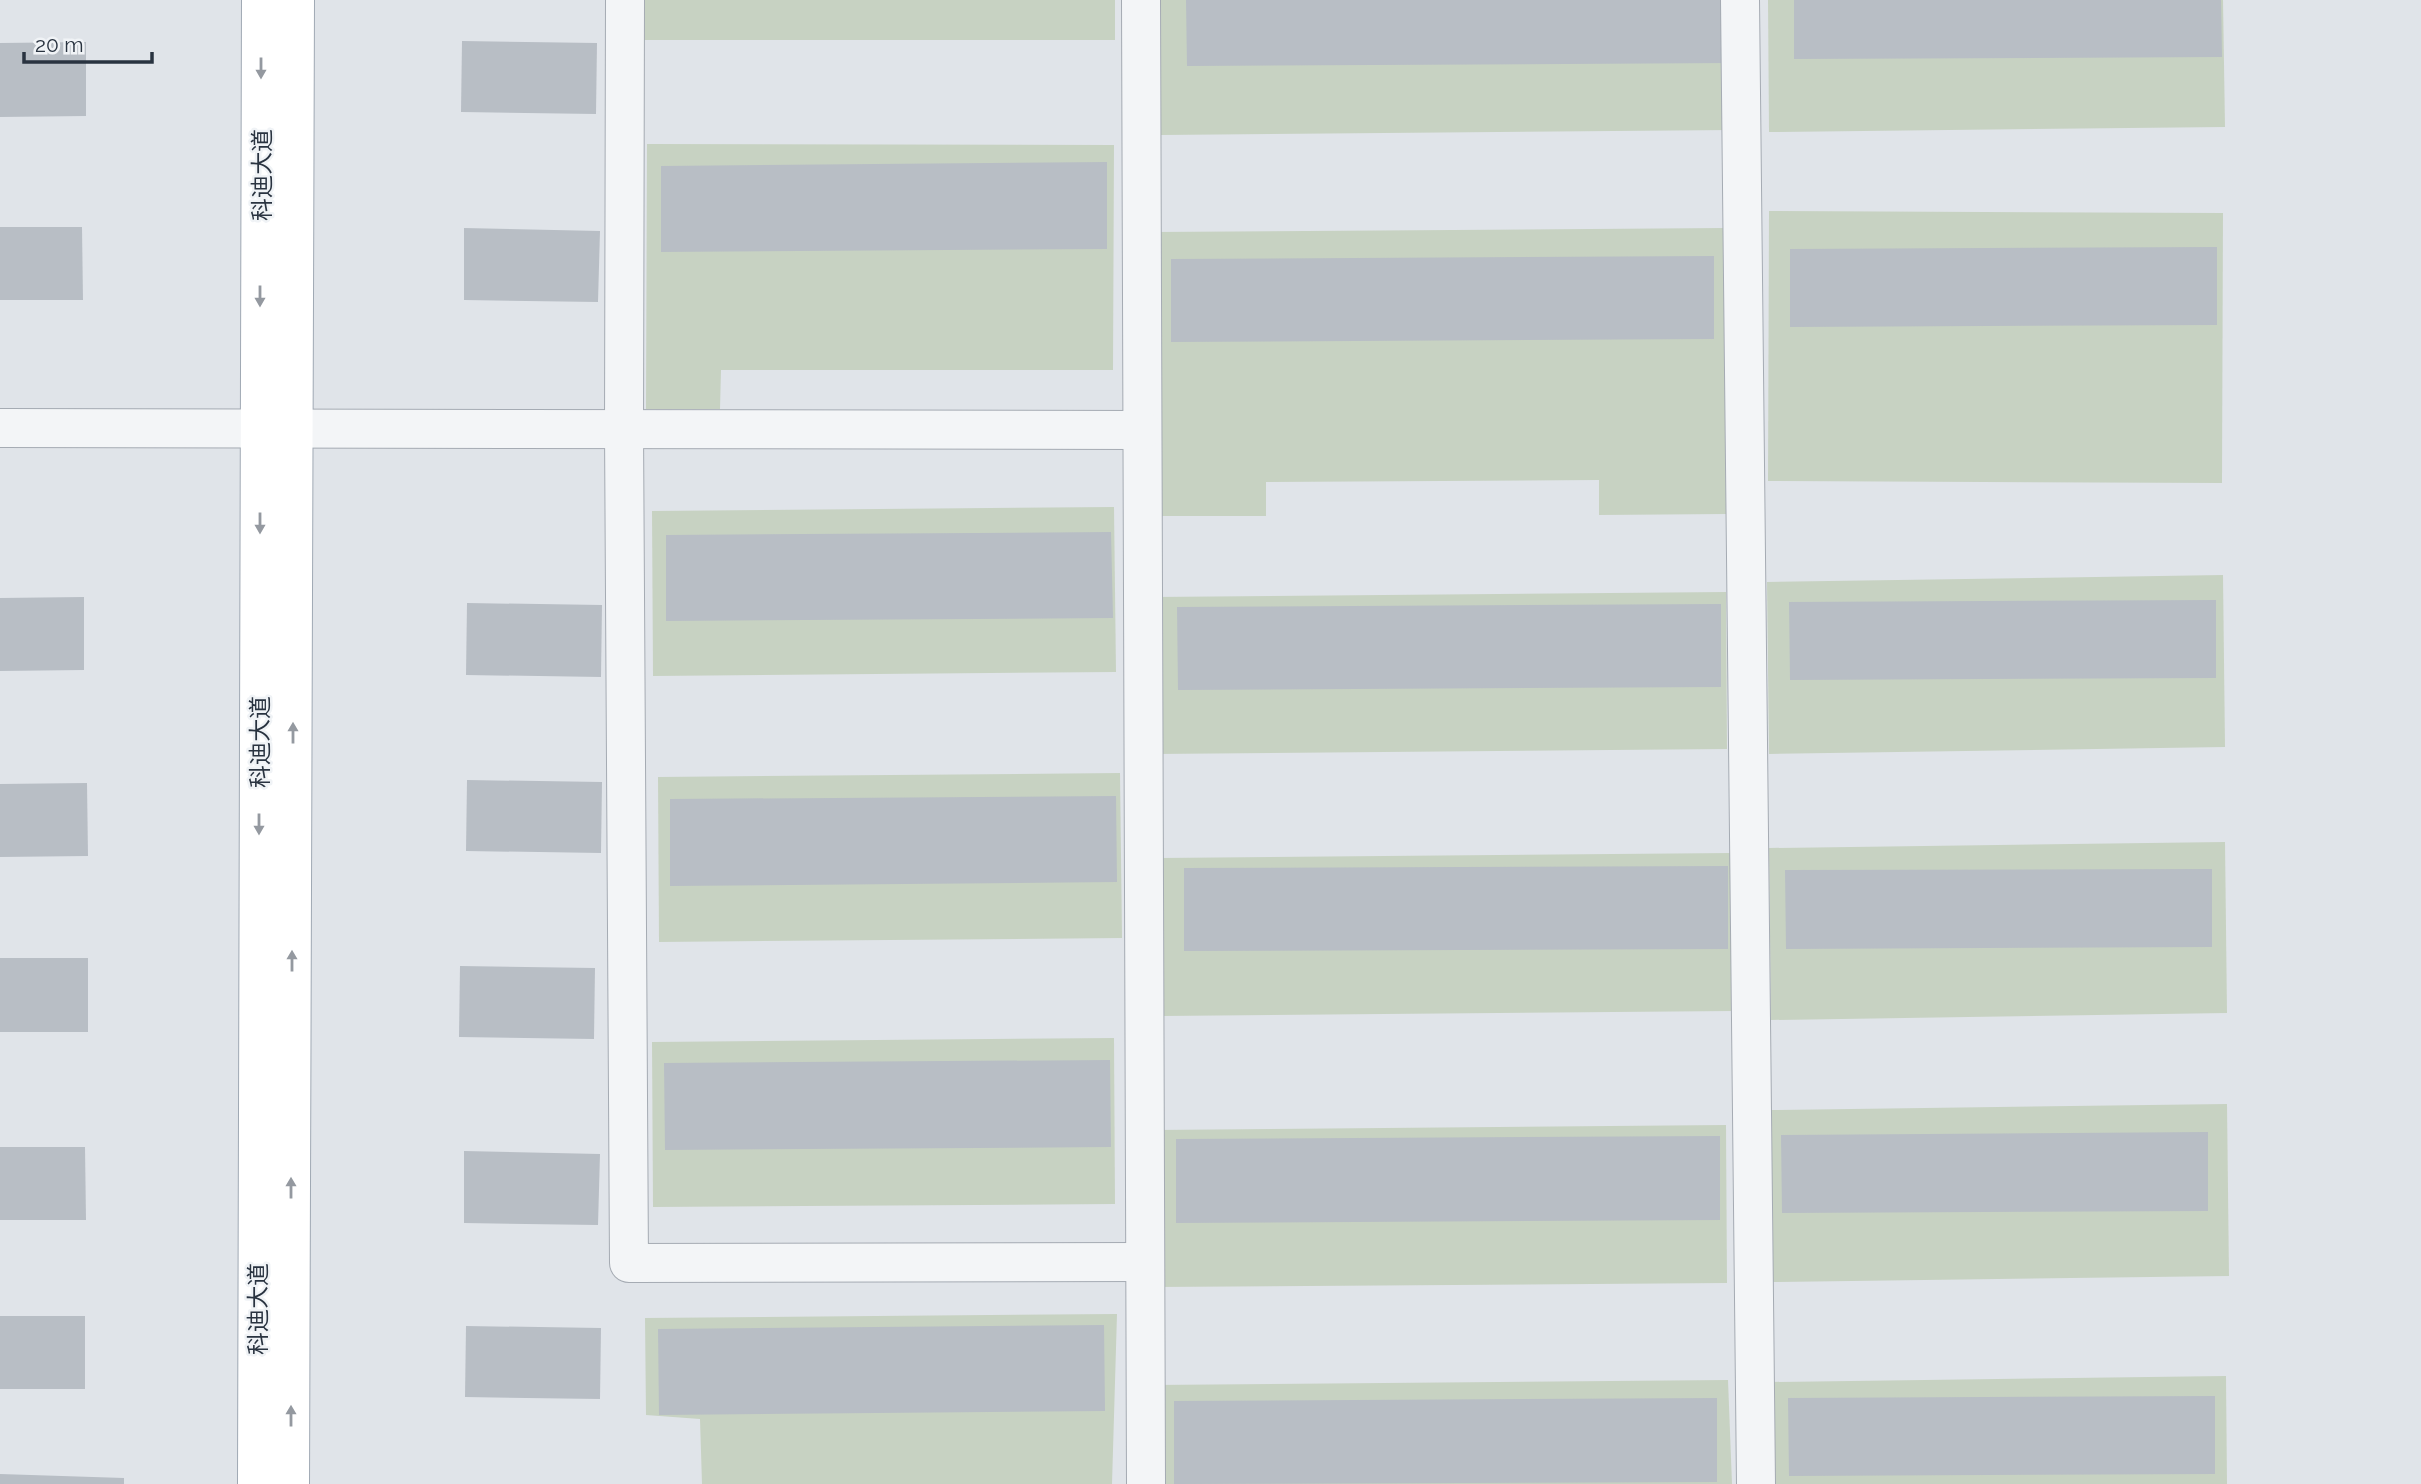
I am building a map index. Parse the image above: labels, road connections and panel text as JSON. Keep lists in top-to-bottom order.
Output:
{
  "streets": {
    "main road": ["科迪大道"]
  },
  "scale_bar": "20 m"
}
